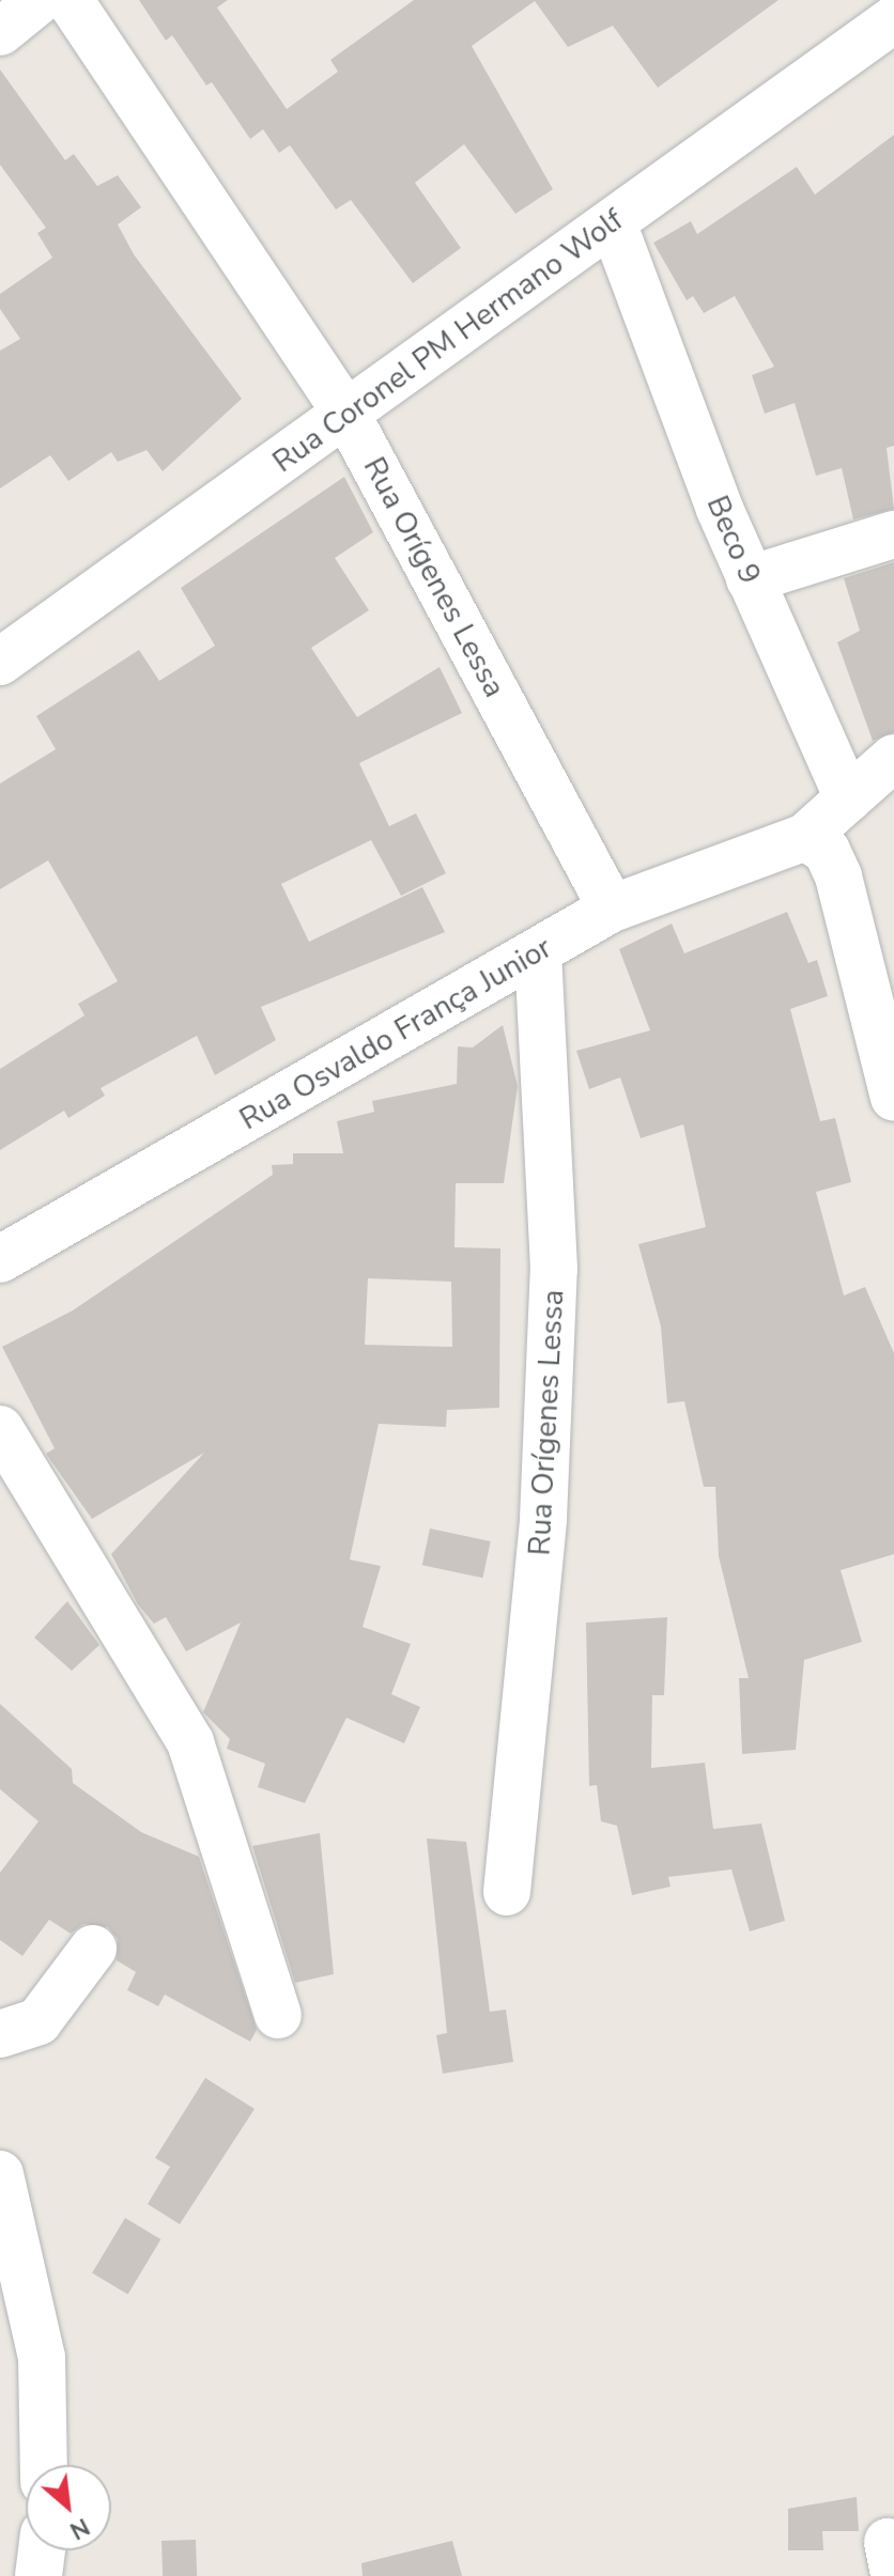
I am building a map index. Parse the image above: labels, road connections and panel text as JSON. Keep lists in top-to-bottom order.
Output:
{
  "streets": {
    "street": [
      "Rua Coronel PM Hermano Wolf",
      "Beco 9",
      "Rua Orígenes Lessa",
      "Rua Osvaldo França Junior"
    ]
  },
  "crossings": [
    ["Rua Coronel PM Hermano Wolf", "Beco 9"],
    ["Rua Coronel PM Hermano Wolf", "Rua Orígenes Lessa"],
    ["Rua Orígenes Lessa", "Rua Osvaldo França Junior"]
  ],
  "north": "bottom right"
}
